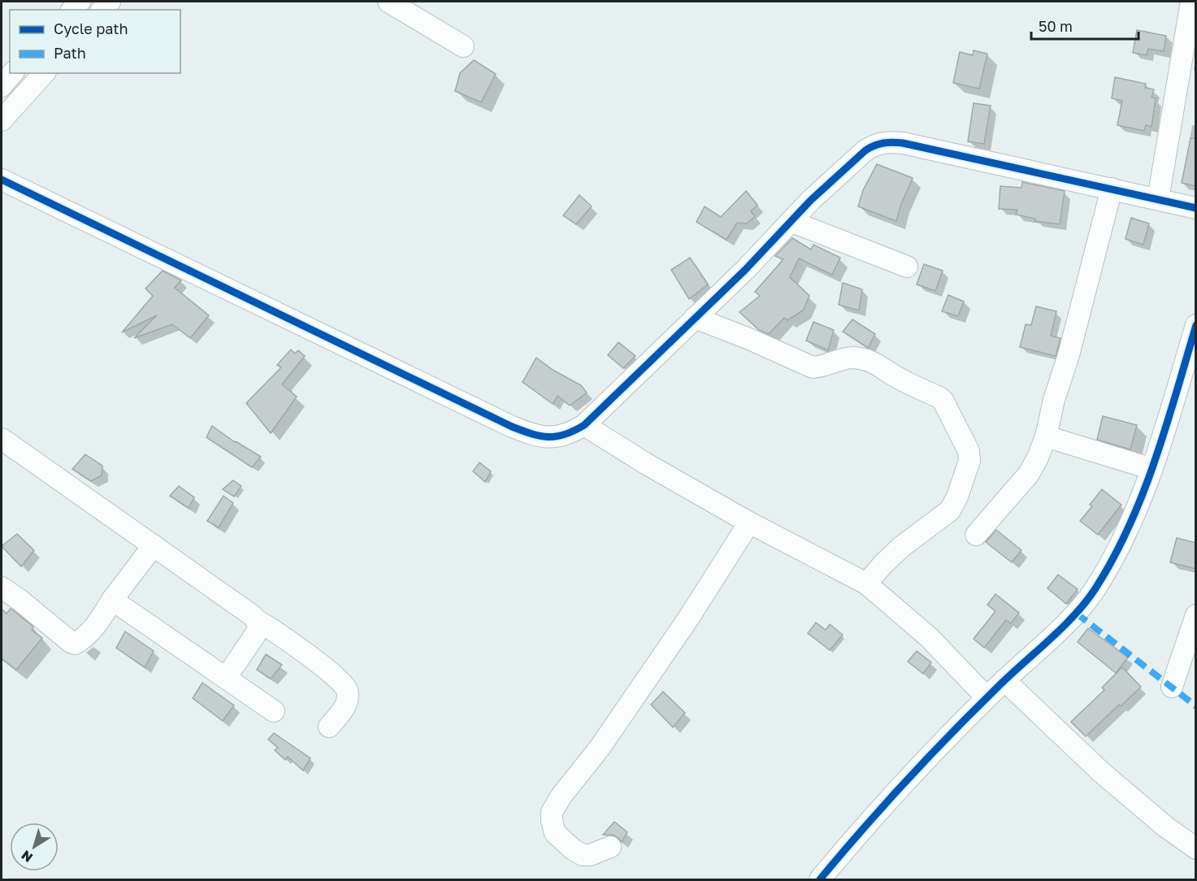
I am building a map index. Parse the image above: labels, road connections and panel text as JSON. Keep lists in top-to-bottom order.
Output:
{
  "legend": ["Cycle path", "Path"],
  "scale_bar": "50 m",
  "north": "bottom left"
}
